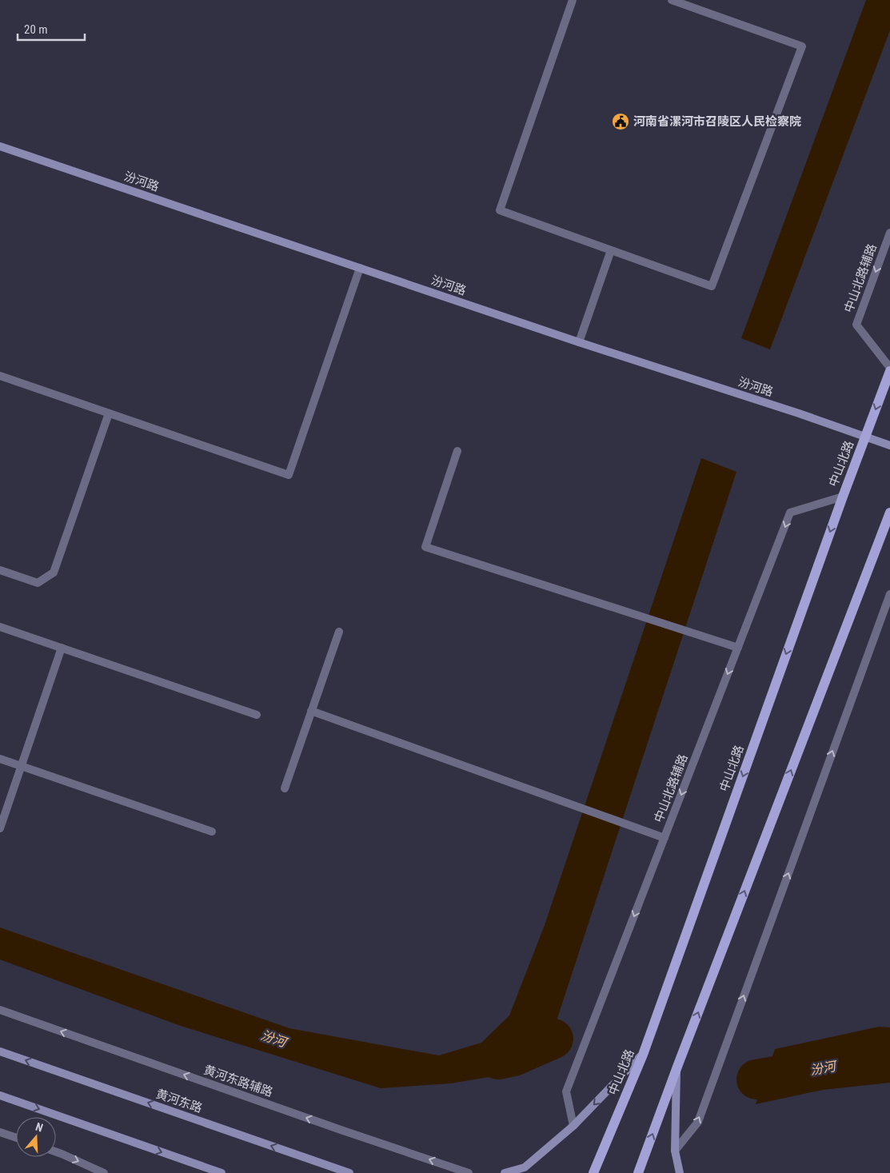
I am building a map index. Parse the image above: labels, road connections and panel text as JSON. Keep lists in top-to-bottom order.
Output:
{
  "streets": {
    "main road": ["中山北路"],
    "street": [
      "汾河路",
      "中山北路辅路",
      "黄河东路辅路",
      "黄河东路"
    ]
  },
  "crossings": [
    ["汾河路", "中山北路"],
    ["中山北路辅路", "中山北路"]
  ],
  "one_way": ["中山北路辅路", "黄河东路辅路"],
  "water": ["汾河"],
  "places": {
    "public building": ["河南省漯河市召陵区人民检察院"]
  },
  "scale_bar": "20 m",
  "north": "top"
}
